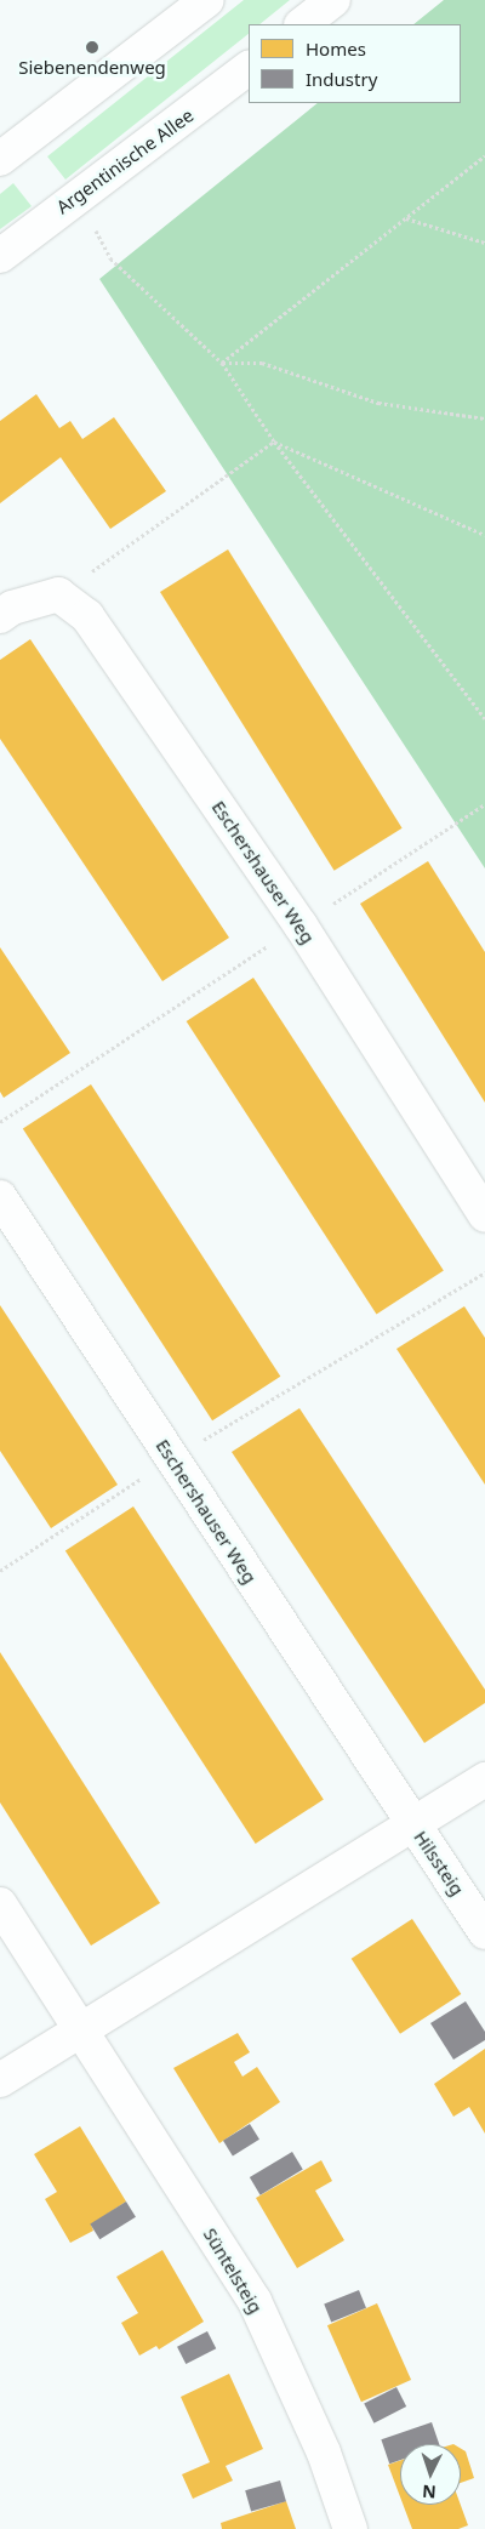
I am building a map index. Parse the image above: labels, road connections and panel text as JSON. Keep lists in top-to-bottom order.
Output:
{
  "streets": {
    "street": [
      "Argentinische Allee",
      "Eschershauser Weg",
      "Hilssteig",
      "Süntelsteig"
    ]
  },
  "crossings": [
    ["Eschershauser Weg", "Hilssteig"]
  ],
  "places": ["Siebenendenweg"],
  "legend": ["Homes", "Industry"],
  "north": "bottom"
}
